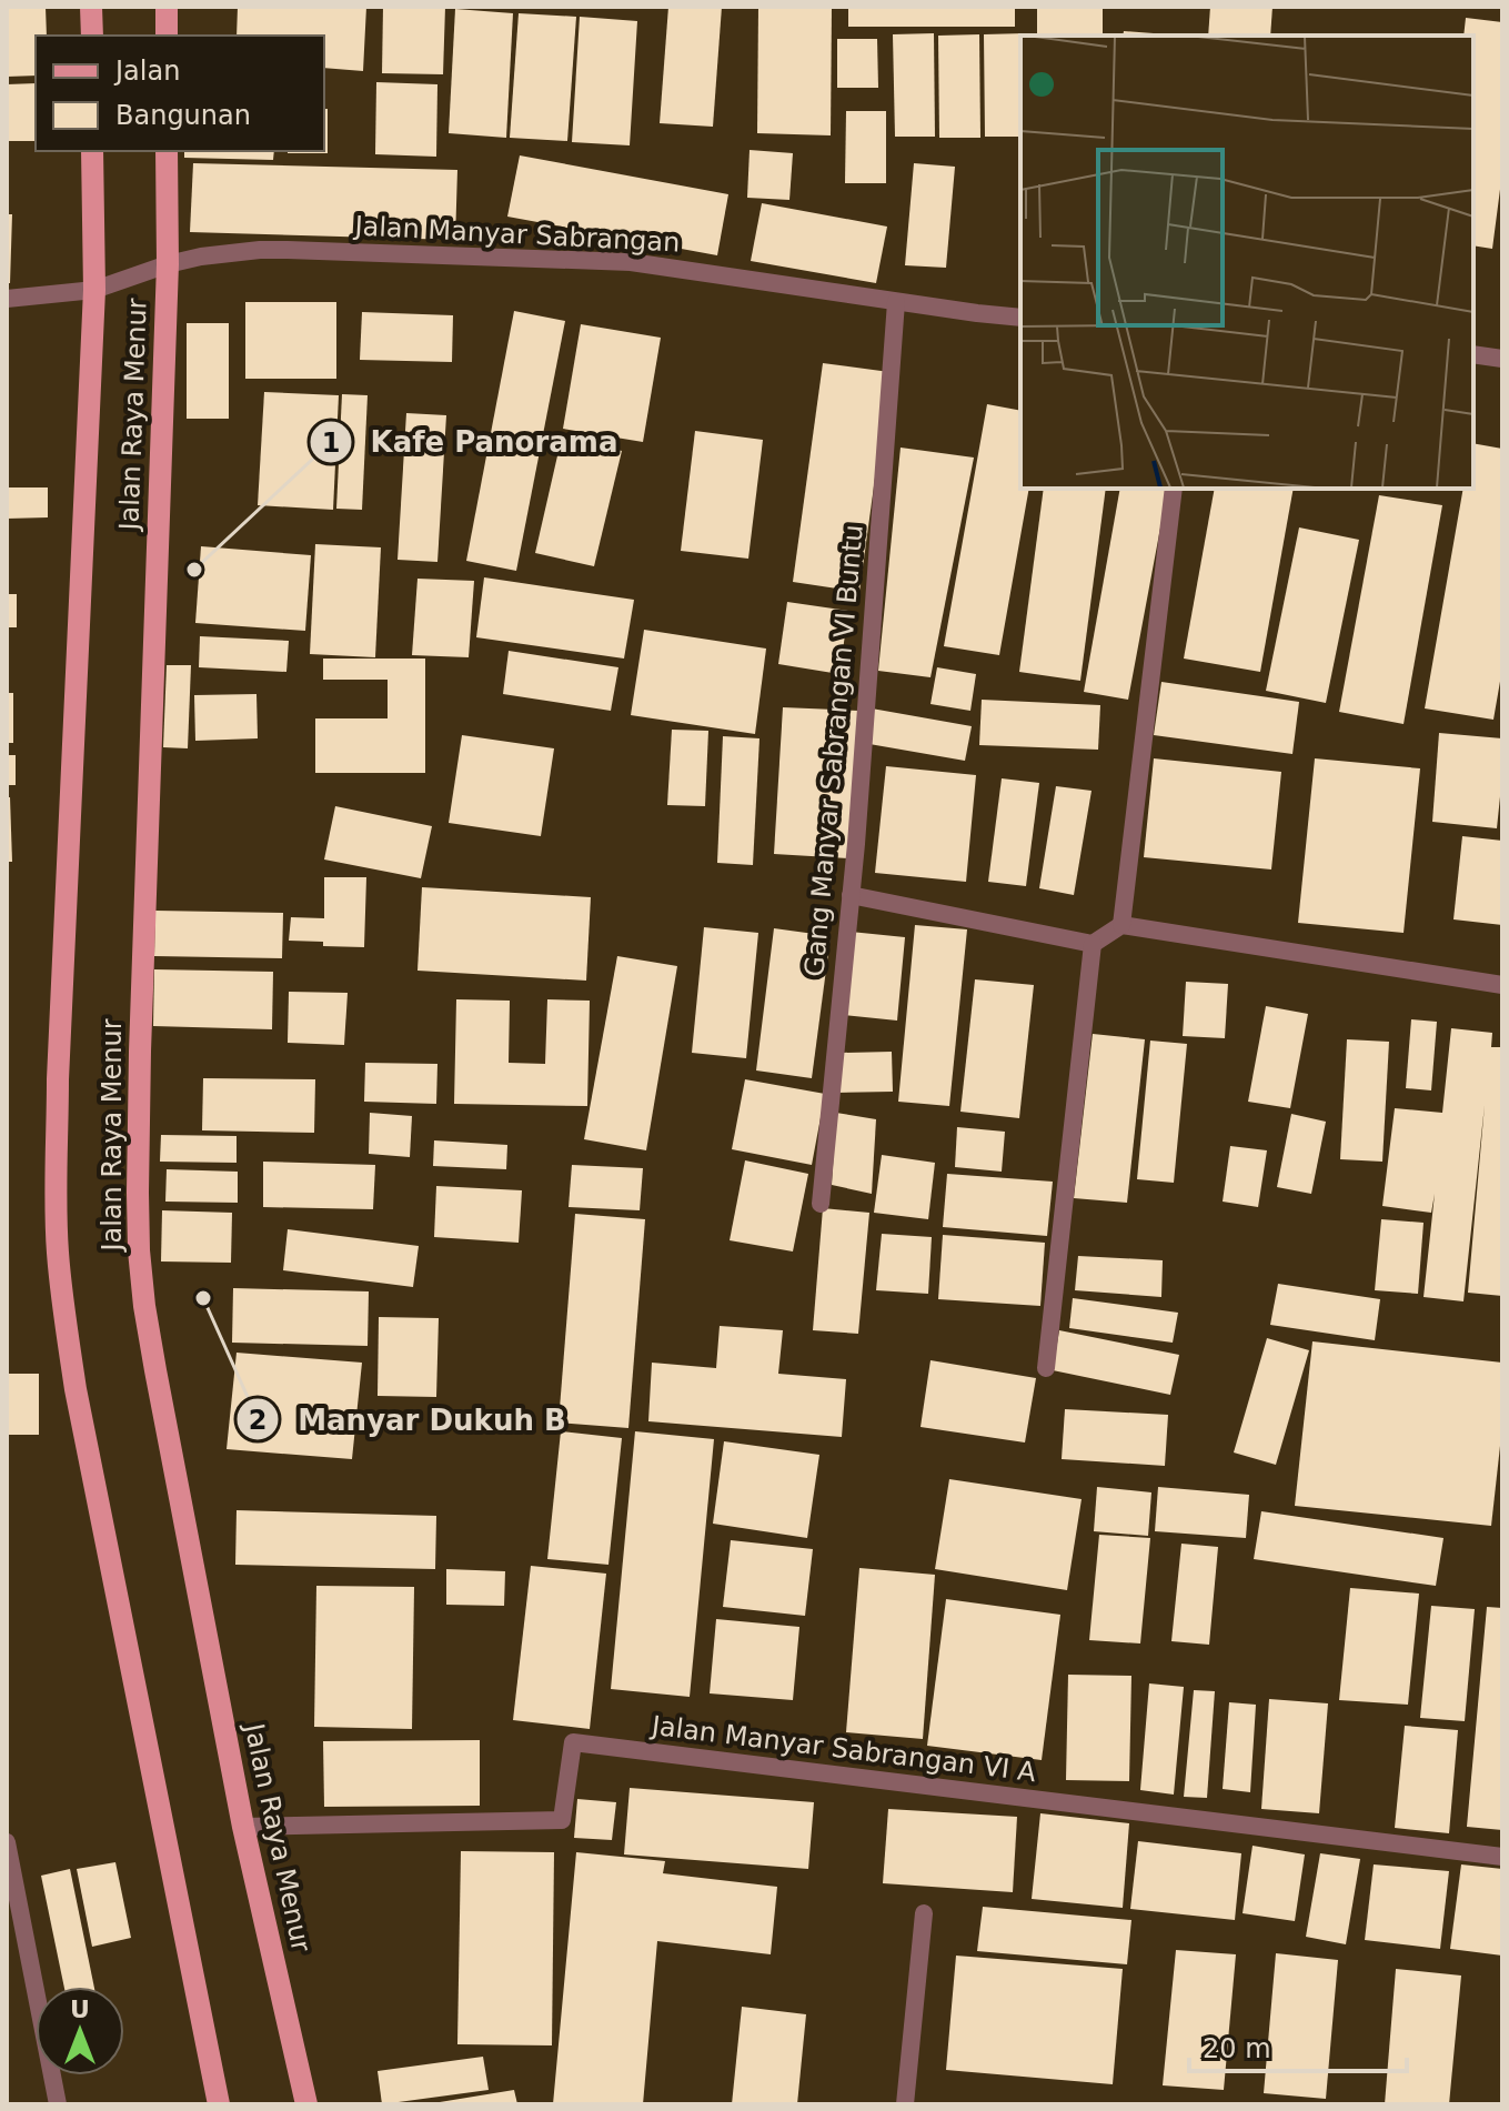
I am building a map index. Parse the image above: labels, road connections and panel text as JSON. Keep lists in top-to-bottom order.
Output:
{
  "streets": {
    "main road": ["Jalan Raya Menur"],
    "street": ["Jalan Manyar Sabrangan", "Gang Manyar Sabrangan VI Buntu", "Jalan Manyar Sabrangan VI A"]
  },
  "crossings": [
    ["Jalan Manyar Sabrangan", "Jalan Raya Menur"],
    ["Jalan Manyar Sabrangan", "Gang Manyar Sabrangan VI Buntu"],
    ["Jalan Raya Menur", "Jalan Manyar Sabrangan VI A"]
  ],
  "places": ["Kafe Panorama", "Manyar Dukuh B"],
  "legend": ["Jalan", "Bangunan"],
  "scale_bar": "20 m",
  "north": "top"
}
